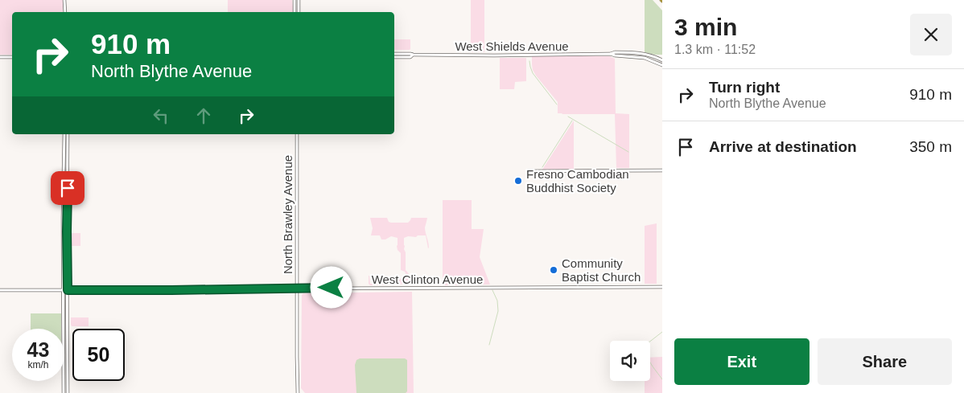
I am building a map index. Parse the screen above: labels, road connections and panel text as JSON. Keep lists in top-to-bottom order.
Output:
{
  "streets": {
    "street": ["West Shields Avenue", "North Brawley Avenue", "West Clinton Avenue"]
  },
  "crossings": [
    ["North Brawley Avenue", "West Clinton Avenue"]
  ],
  "places": ["Fresno Cambodian Buddhist Society", "Community Baptist Church"],
  "page": {
    "heading": ["3 min", "1.3 km · 11:52"],
    "turn": ["910 m", "North Blythe Avenue"],
    "list": [
      {
        "name": "Turn right",
        "note": "North Blythe Avenue",
        "value": "910 m"
      },
      {
        "name": "Arrive at destination",
        "value": "350 m"
      }
    ],
    "speed": "43 km/h",
    "limit": "50",
    "buttons": ["Exit", "Share"]
  }
}
